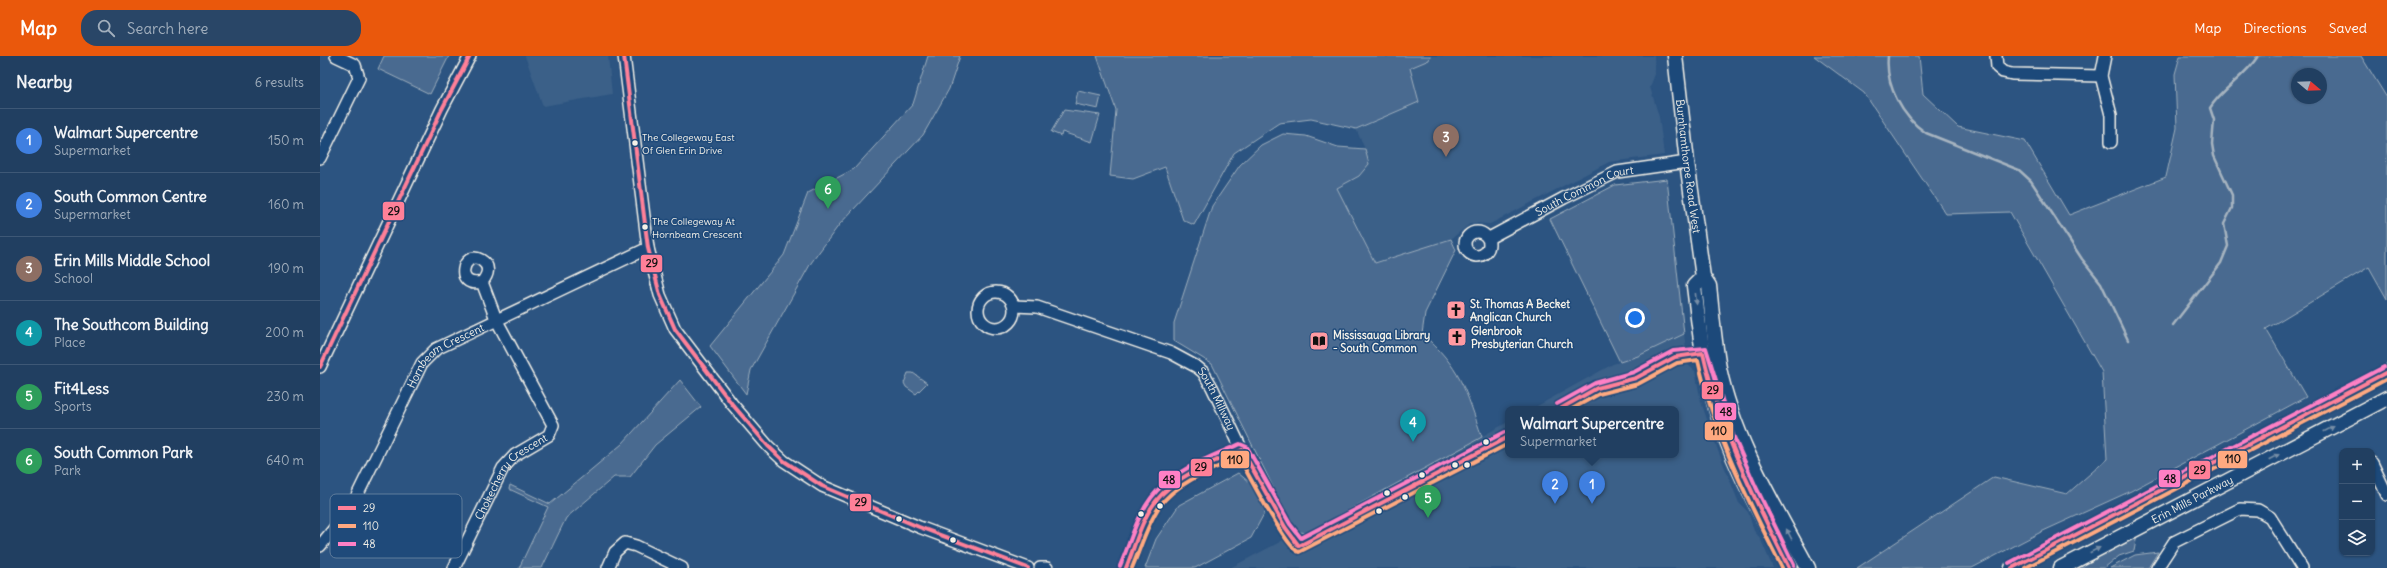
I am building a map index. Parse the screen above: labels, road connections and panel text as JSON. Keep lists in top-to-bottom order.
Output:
{
  "streets": {
    "main road": ["Burnhamthorpe Road West", "Erin Mills Parkway"],
    "street": [
      "South Common Court",
      "Hornbeam Crescent",
      "South Millway",
      "Chokecherry Crescent"
    ]
  },
  "crossings": [
    ["Burnhamthorpe Road West", "South Common Court"],
    ["Hornbeam Crescent", "Chokecherry Crescent"]
  ],
  "places": {
    "other": ["The Collegeway East Of Glen Erin Drive", "The Collegeway At Hornbeam Crescent"],
    "church": ["St. Thomas A Becket Anglican Church", "Glenbrook Presbyterian Church"],
    "library": ["Mississauga Library - South Common"]
  },
  "lines": ["transit line 29", "transit line 48", "transit line 110"],
  "legend": ["29", "110", "48"],
  "north": "right",
  "page": {
    "header": "Map",
    "search": "Search here",
    "nav": ["Map", "Directions", "Saved"],
    "heading": ["Nearby", "6 results"],
    "list": [
      {
        "mark": "1",
        "name": "Walmart Supercentre",
        "note": "Supermarket",
        "value": "150 m"
      },
      {
        "mark": "2",
        "name": "South Common Centre",
        "note": "Supermarket",
        "value": "160 m"
      },
      {
        "mark": "3",
        "name": "Erin Mills Middle School",
        "note": "School",
        "value": "190 m"
      },
      {
        "mark": "4",
        "name": "The Southcom Building",
        "note": "Place",
        "value": "200 m"
      },
      {
        "mark": "5",
        "name": "Fit4Less",
        "note": "Sports",
        "value": "230 m"
      },
      {
        "mark": "6",
        "name": "South Common Park",
        "note": "Park",
        "value": "640 m"
      }
    ],
    "pins": [
      "3",
      "6",
      "4",
      "1",
      "2",
      "5"
    ],
    "popup": ["Walmart Supercentre", "Supermarket"],
    "map_buttons": ["+", "−"]
  }
}
